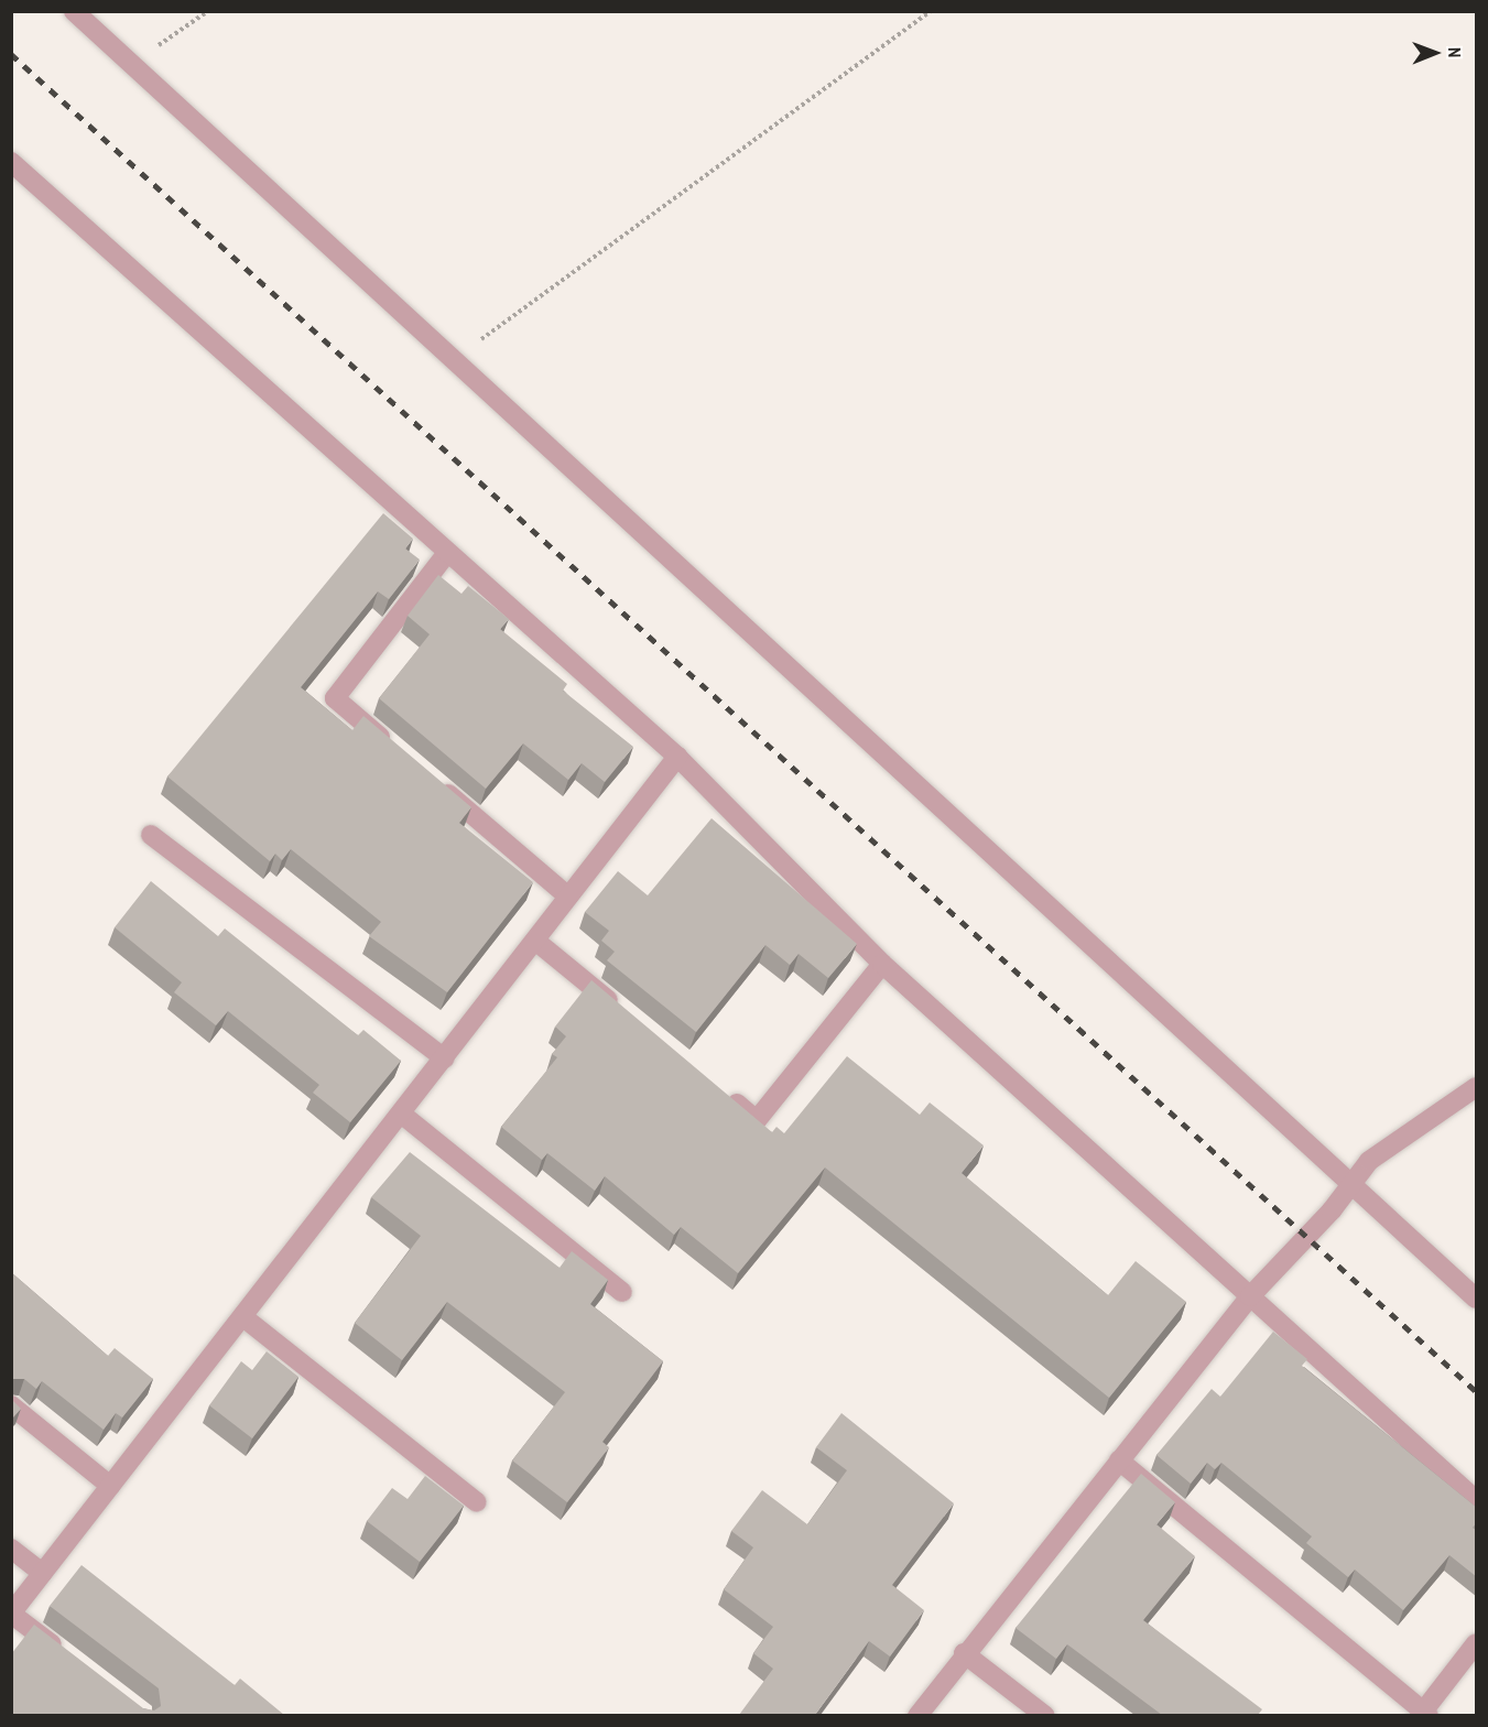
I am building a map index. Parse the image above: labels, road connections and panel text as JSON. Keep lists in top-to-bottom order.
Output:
{
  "north": "right"
}
